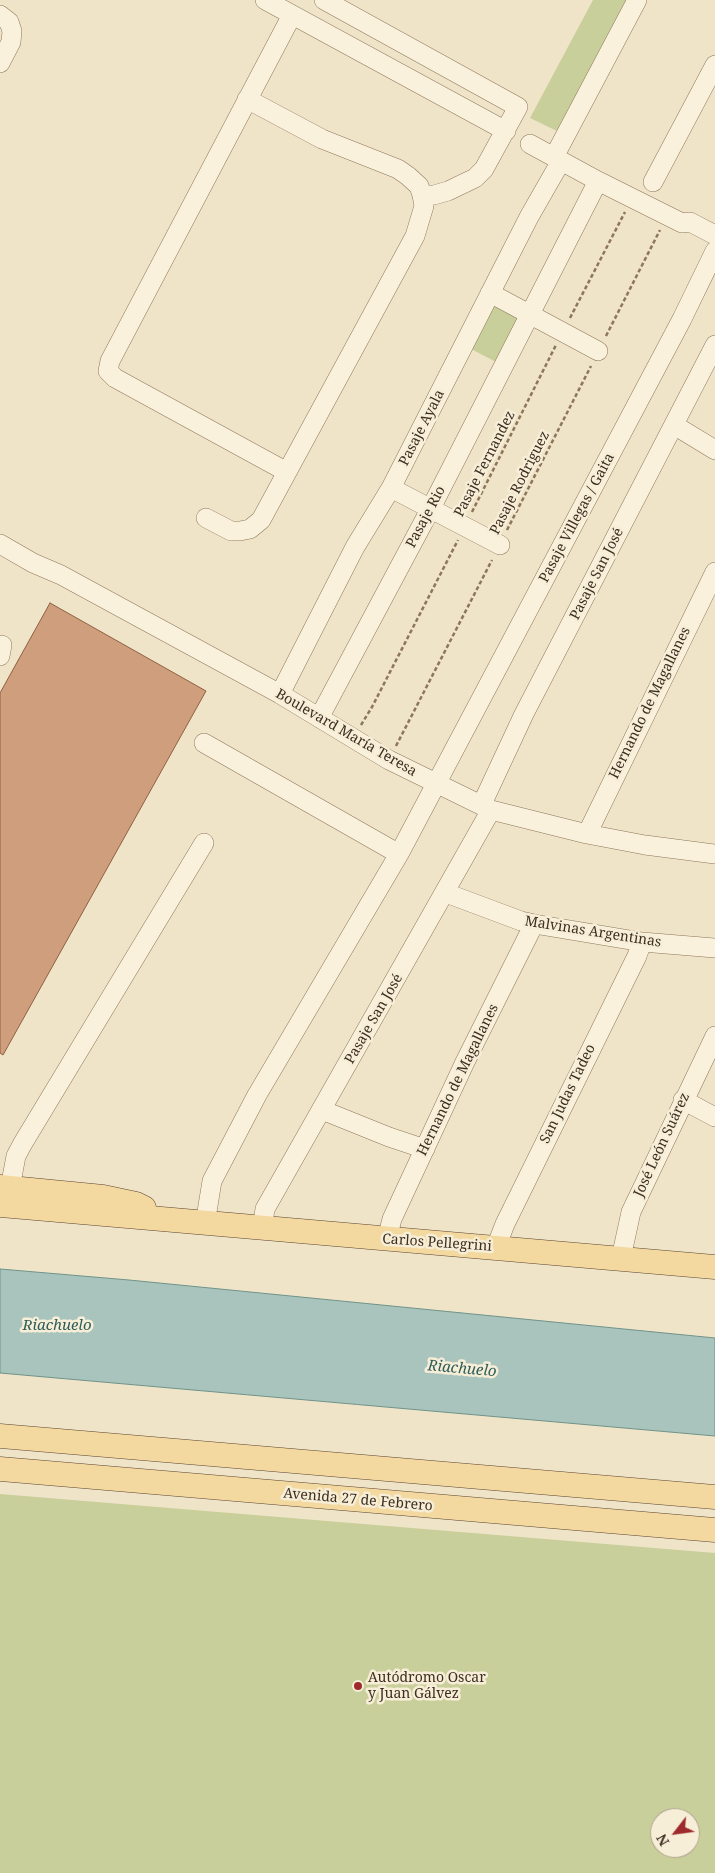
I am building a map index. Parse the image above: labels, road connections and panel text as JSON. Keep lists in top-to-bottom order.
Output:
{
  "streets": {
    "main road": ["Carlos Pellegrini", "Avenida 27 de Febrero"],
    "street": [
      "Pasaje Ayala",
      "Pasaje Rio",
      "Pasaje Villegas / Gaita",
      "Pasaje San José",
      "Hernando de Magallanes",
      "Boulevard María Teresa",
      "Malvinas Argentinas",
      "San Judas Tadeo",
      "José León Suárez"
    ],
    "path": ["Pasaje Fernandez", "Pasaje Rodriguez"]
  },
  "crossings": [
    ["Pasaje Ayala", "Boulevard María Teresa"],
    ["Pasaje Fernandez", "Boulevard María Teresa"],
    ["Pasaje Rodriguez", "Boulevard María Teresa"],
    ["Pasaje Rio", "Boulevard María Teresa"],
    ["Pasaje Villegas / Gaita", "Boulevard María Teresa"],
    ["Pasaje Villegas / Gaita", "Carlos Pellegrini"],
    ["Pasaje San José", "Boulevard María Teresa"],
    ["Pasaje San José", "Malvinas Argentinas"],
    ["Pasaje San José", "Carlos Pellegrini"],
    ["Hernando de Magallanes", "Boulevard María Teresa"],
    ["Hernando de Magallanes", "Malvinas Argentinas"],
    ["Hernando de Magallanes", "Carlos Pellegrini"],
    ["Malvinas Argentinas", "San Judas Tadeo"],
    ["San Judas Tadeo", "Carlos Pellegrini"],
    ["José León Suárez", "Carlos Pellegrini"]
  ],
  "water": ["Riachuelo"],
  "places": ["Autódromo Oscar y Juan Gálvez"],
  "north": "bottom left"
}
